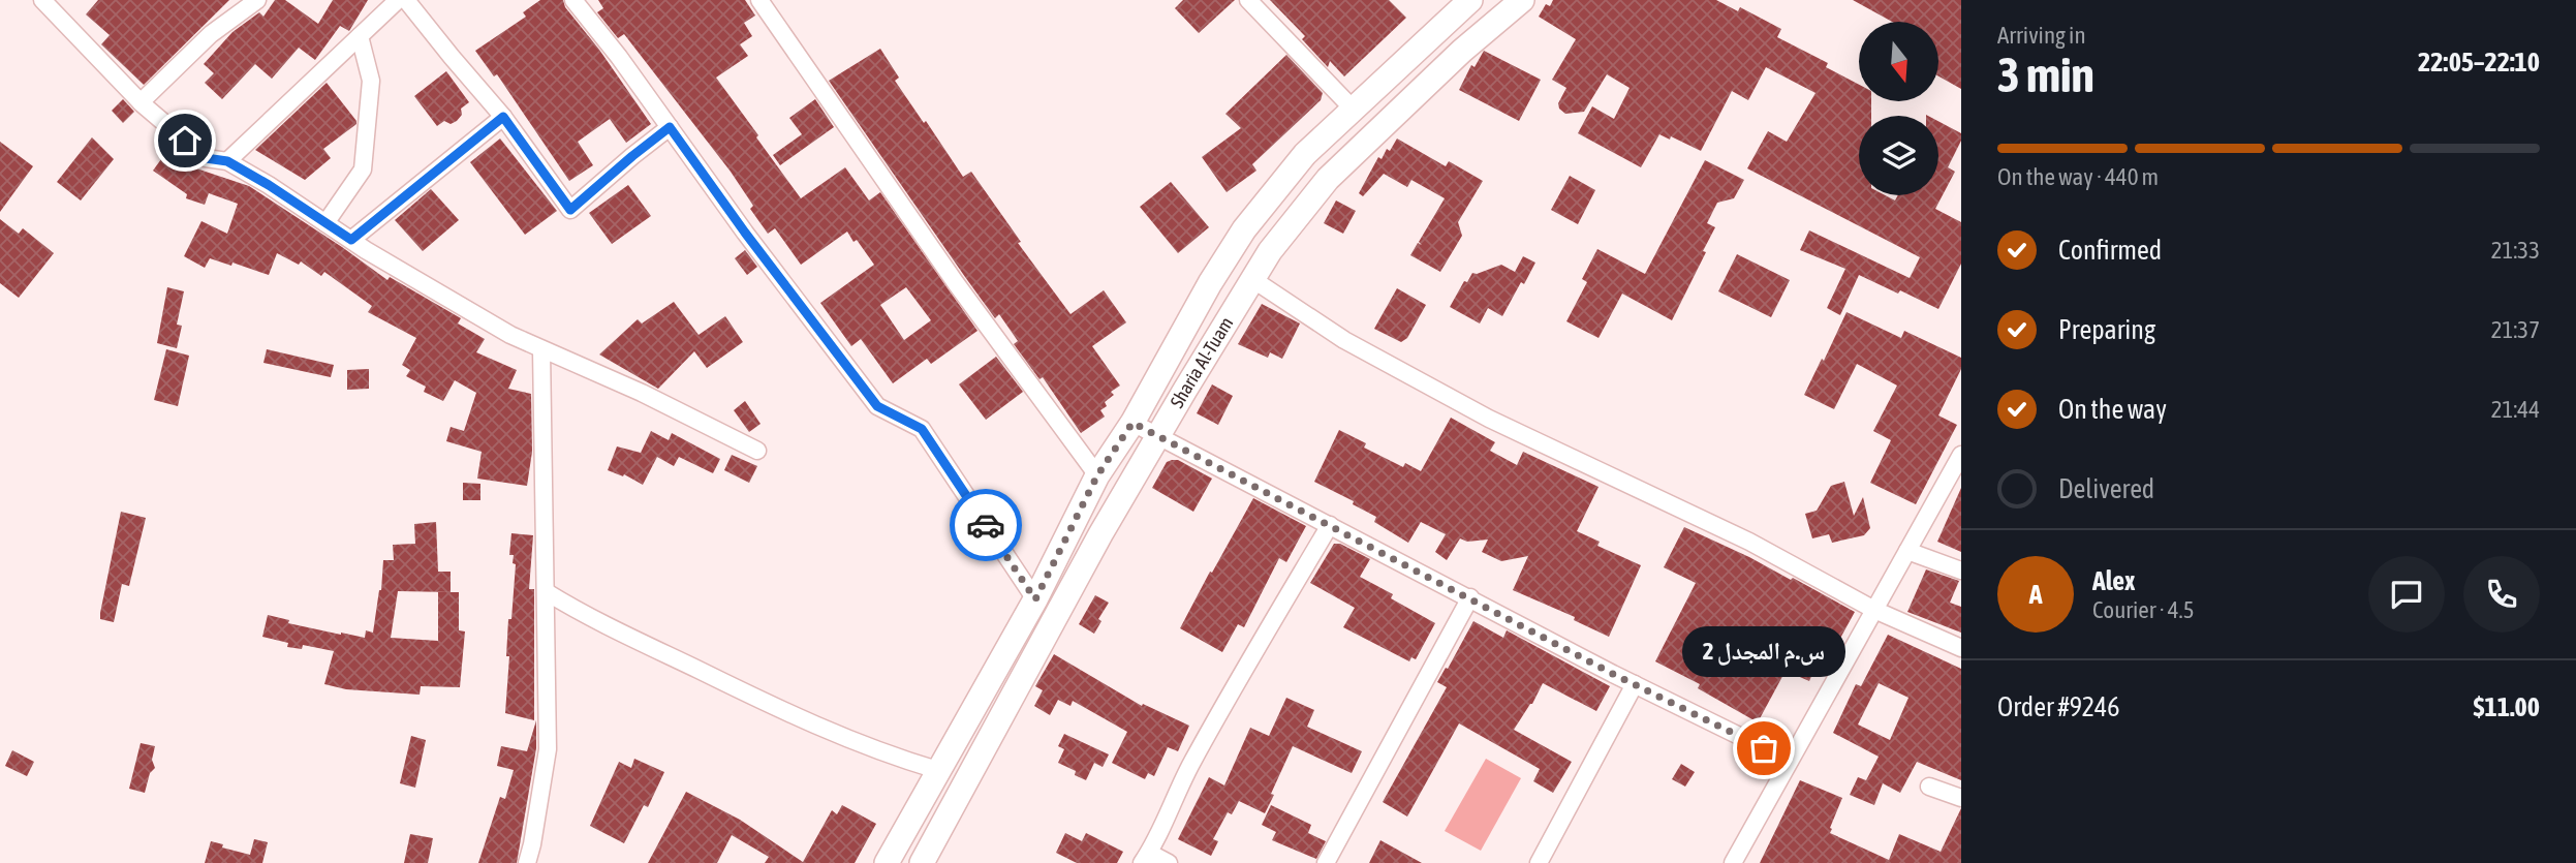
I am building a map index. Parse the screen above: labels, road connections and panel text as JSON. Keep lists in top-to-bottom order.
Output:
{
  "streets": {
    "main road": ["Sharia Al-Tuam"]
  },
  "places": ["س.م المجدل 2"],
  "north": "bottom",
  "page": {
    "heading": ["3 min", "Arriving in", "22:05–22:10"],
    "panel": [
      "Alex",
      "Courier · 4.5",
      "Order #9246",
      "$11.00"
    ],
    "bar": "On the way · 440 m",
    "list": [
      ["Confirmed", "21:33"],
      ["Preparing", "21:37"],
      ["On the way", "21:44"],
      "Delivered"
    ],
    "round": "A",
    "bubble": "س.م المجدل 2"
  }
}
